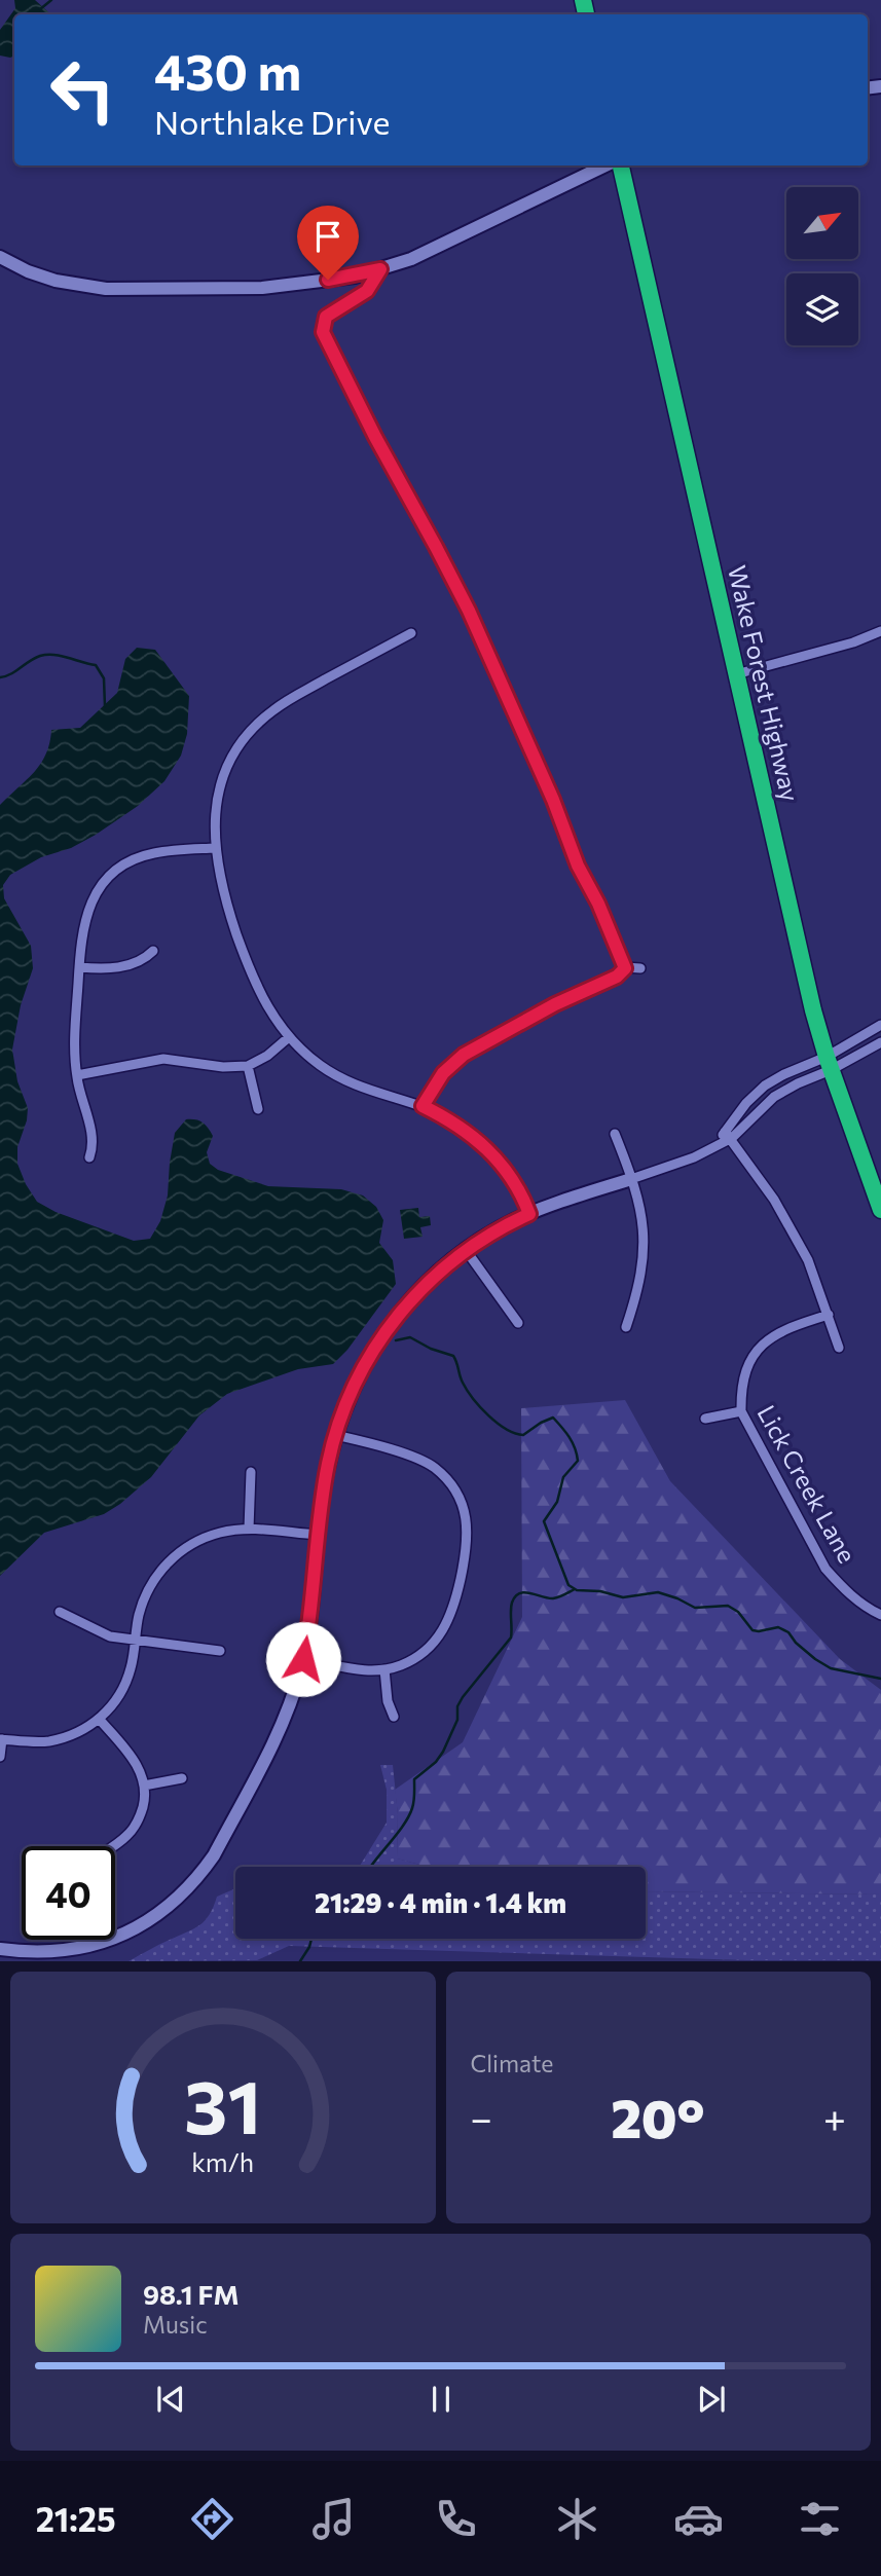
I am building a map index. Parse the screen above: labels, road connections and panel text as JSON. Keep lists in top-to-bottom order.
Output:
{
  "streets": {
    "highway": ["Wake Forest Highway"],
    "street": ["Lick Creek Lane"]
  },
  "north": "top right",
  "page": {
    "turn": ["430 m", "Northlake Drive"],
    "limit": "40",
    "trip": "21:29 · 4 min · 1.4 km",
    "tile": "Climate",
    "heat": ["−", "20°", "+"],
    "song": ["98.1 FM", "Music"],
    "tabs": "21:25",
    "gauge": ["31", "km/h"]
  }
}
